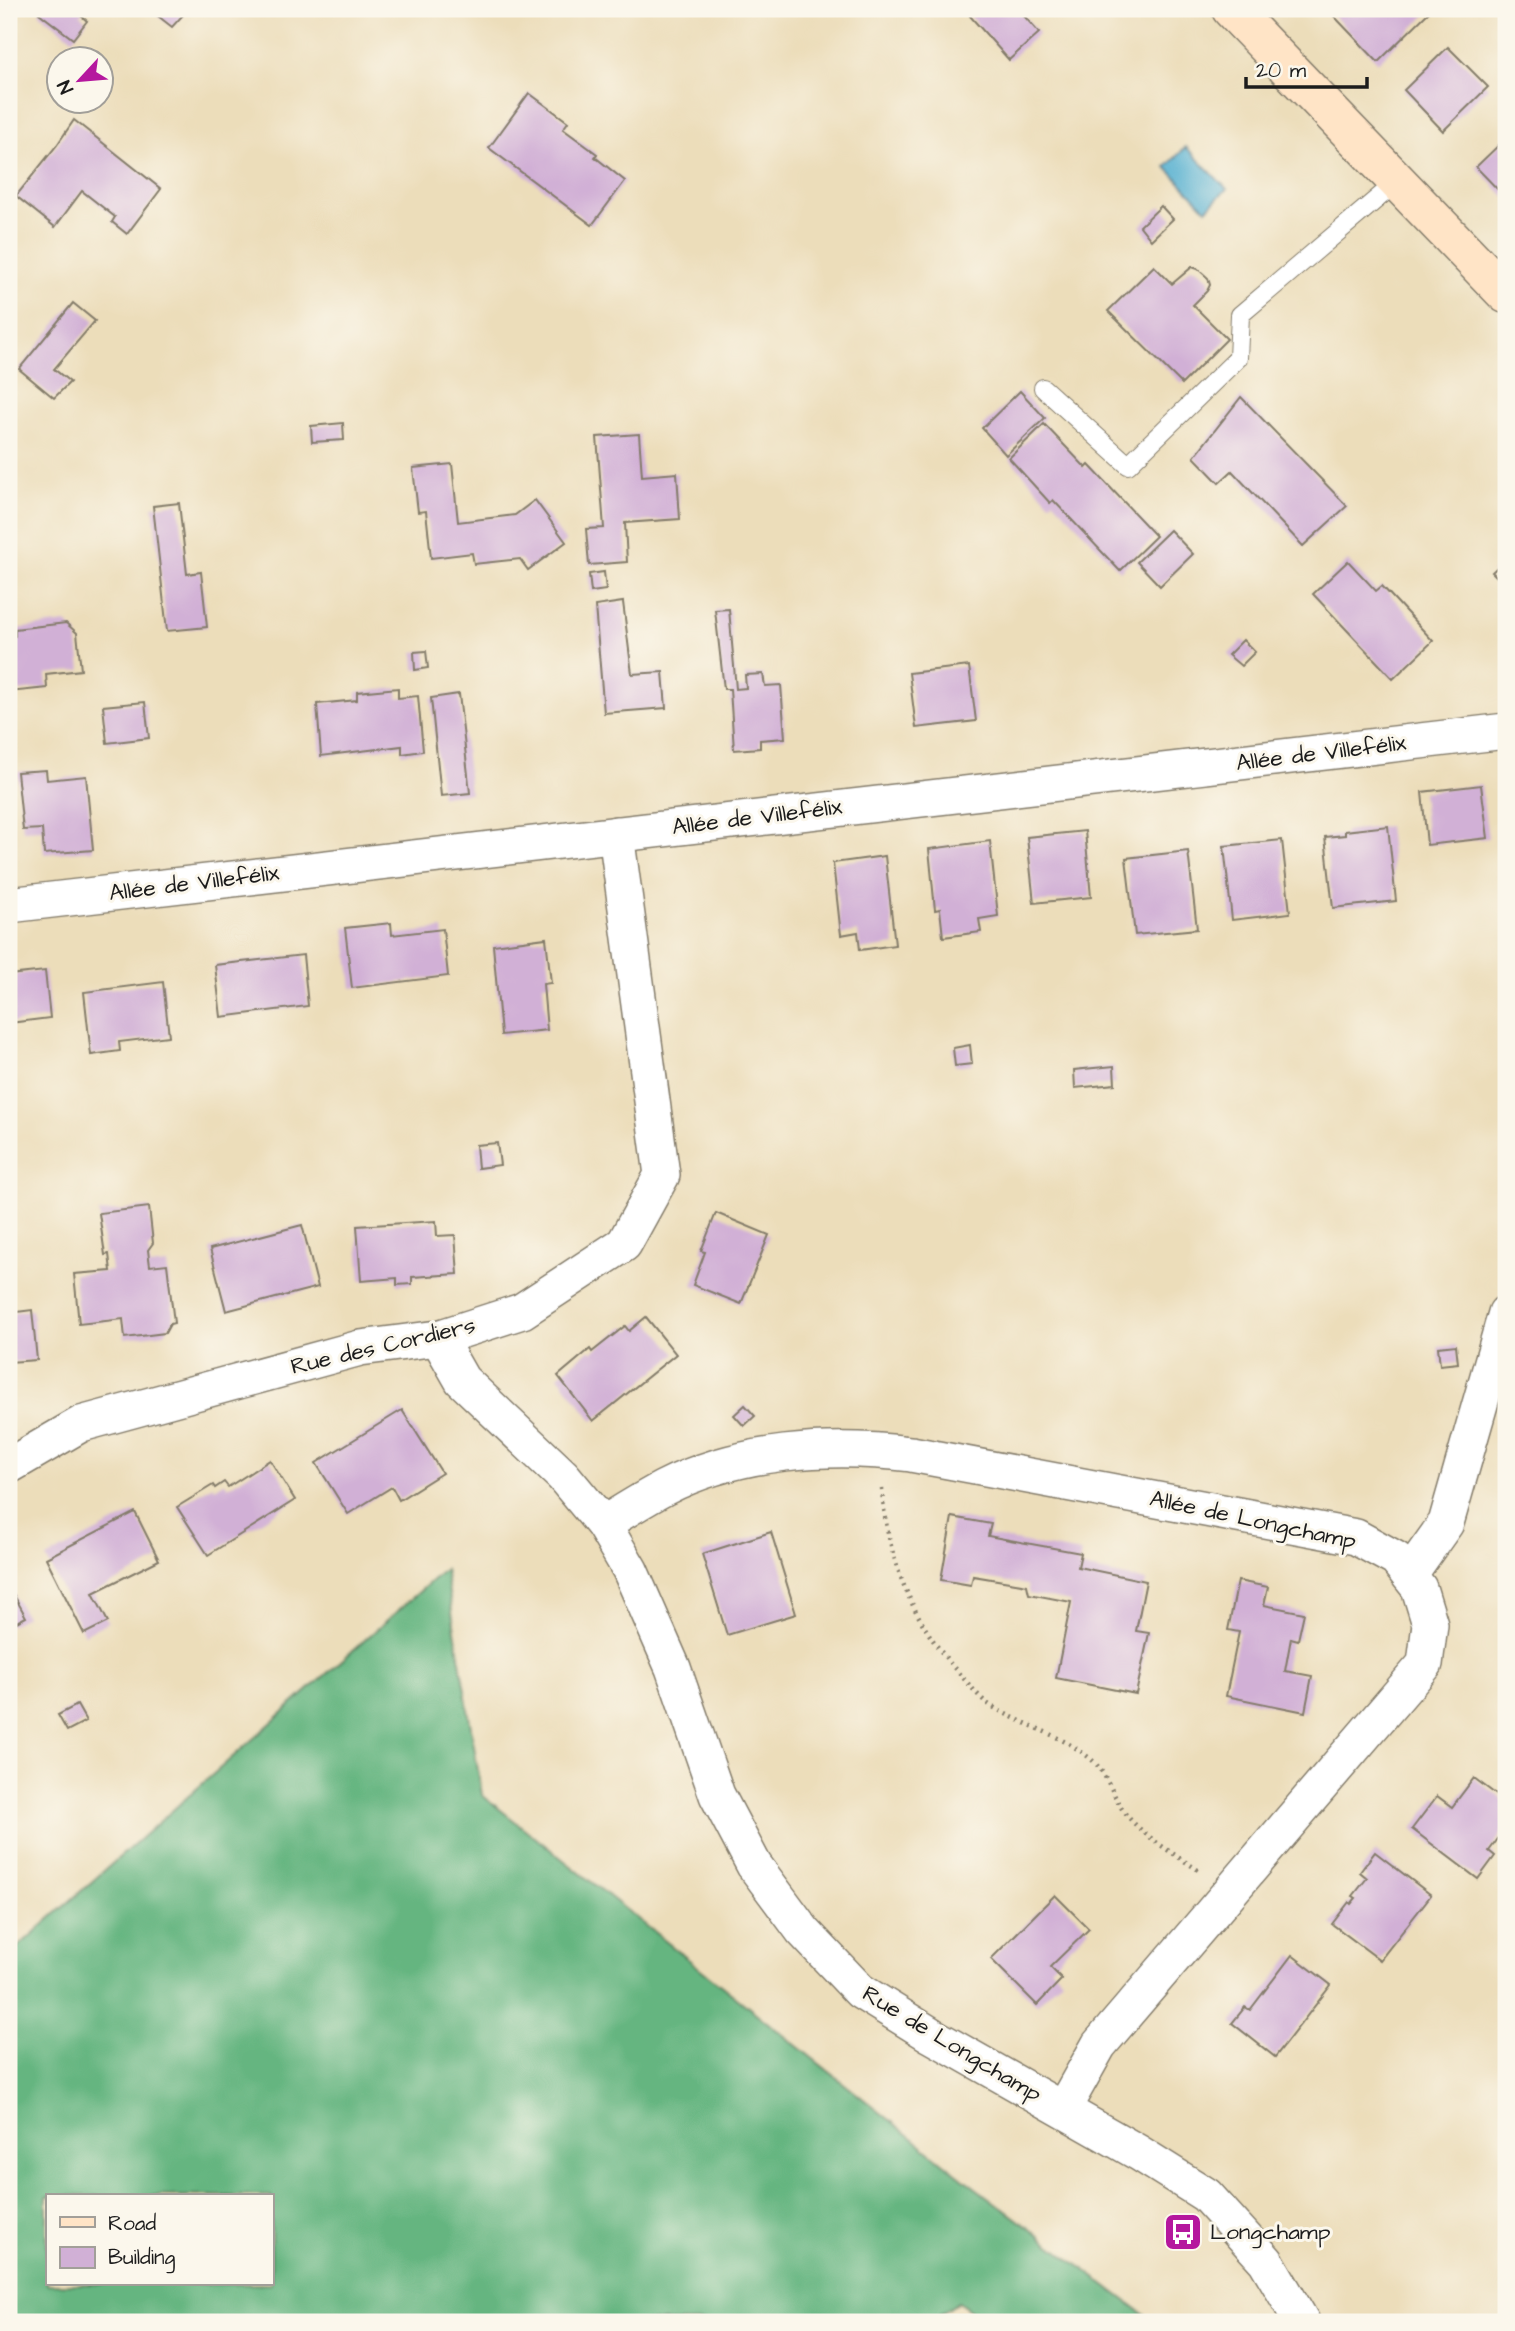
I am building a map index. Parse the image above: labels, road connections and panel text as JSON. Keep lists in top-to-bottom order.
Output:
{
  "streets": {
    "street": [
      "Allée de Villefélix",
      "Rue des Cordiers",
      "Allée de Longchamp",
      "Rue de Longchamp"
    ]
  },
  "crossings": [
    ["Allée de Villefélix", "Rue des Cordiers"],
    ["Rue des Cordiers", "Rue de Longchamp"],
    ["Allée de Longchamp", "Rue de Longchamp"]
  ],
  "places": {
    "bus stop": ["Longchamp"]
  },
  "legend": ["Road", "Building"],
  "scale_bar": "20 m",
  "north": "bottom left"
}
